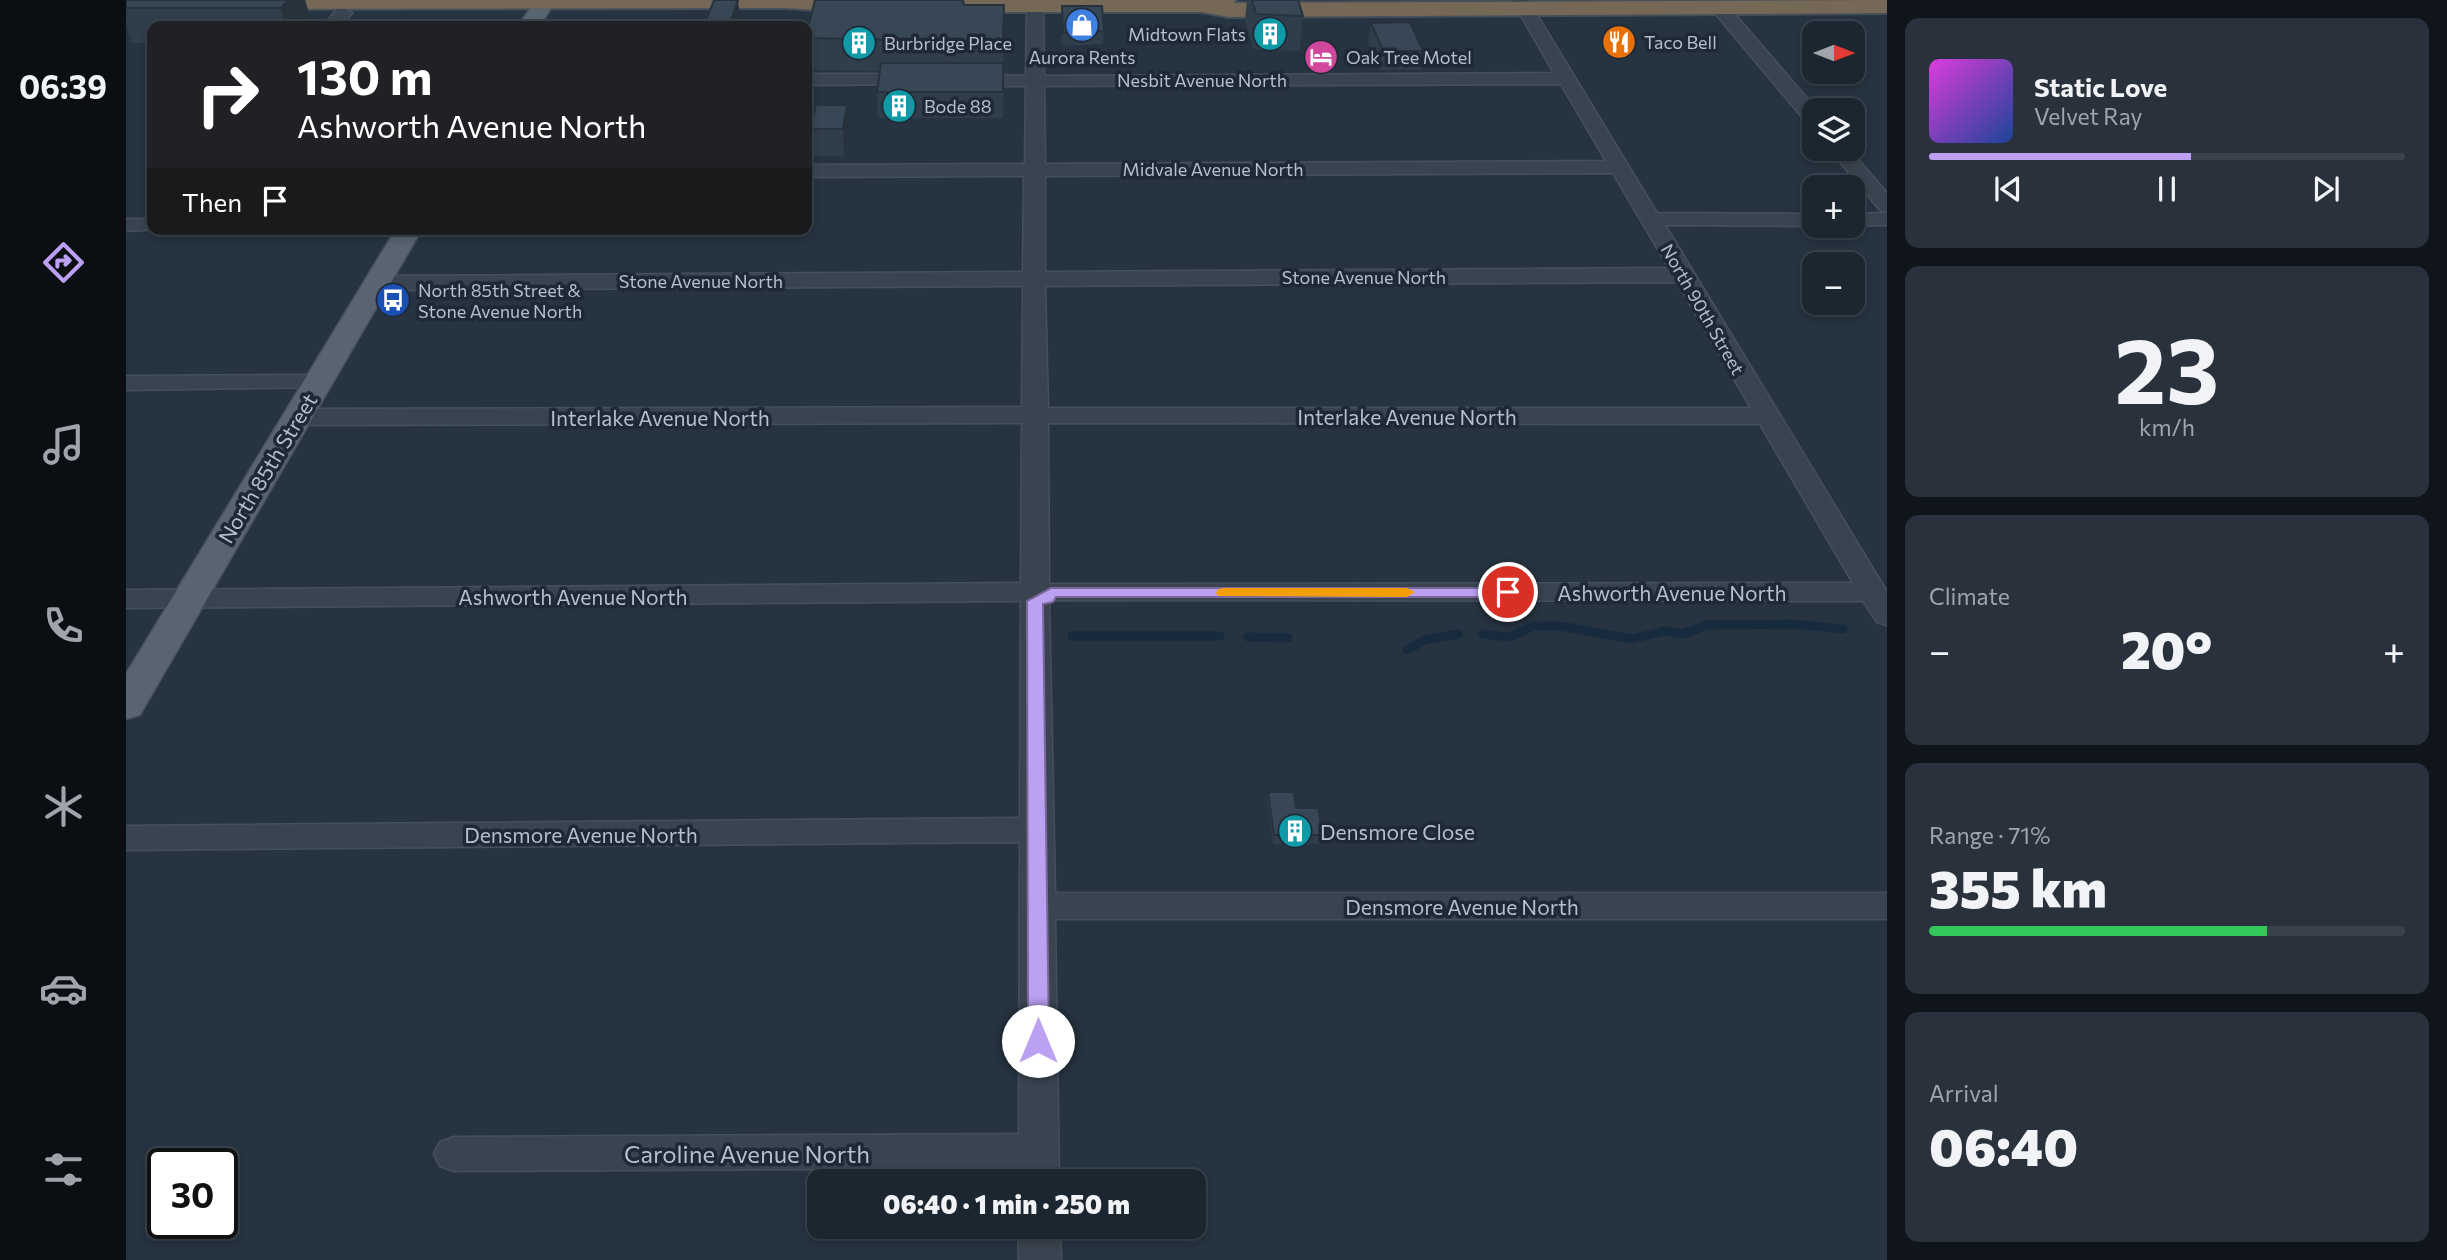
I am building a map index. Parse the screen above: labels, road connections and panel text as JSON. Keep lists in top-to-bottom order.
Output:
{
  "streets": {
    "main road": ["North 85th Street"],
    "street": [
      "Nesbit Avenue North",
      "Midvale Avenue North",
      "Stone Avenue North",
      "North 90th Street",
      "Interlake Avenue North",
      "Ashworth Avenue North",
      "Densmore Avenue North",
      "Caroline Avenue North"
    ]
  },
  "crossings": [
    ["Nesbit Avenue North", "North 90th Street"],
    ["Midvale Avenue North", "North 90th Street"],
    ["Stone Avenue North", "North 90th Street"],
    ["Stone Avenue North", "North 85th Street"],
    ["North 90th Street", "Interlake Avenue North"],
    ["North 90th Street", "Ashworth Avenue North"],
    ["Interlake Avenue North", "North 85th Street"],
    ["North 85th Street", "Ashworth Avenue North"]
  ],
  "places": {
    "shop": ["Aurora Rents"],
    "building": [
      "Midtown Flats",
      "Burbridge Place",
      "Bode 88",
      "Densmore Close"
    ],
    "restaurant": ["Taco Bell"],
    "hotel": ["Oak Tree Motel"],
    "bus stop": ["North 85th Street & Stone Avenue North"]
  },
  "north": "right",
  "page": {
    "tabs": "06:39",
    "map_buttons": ["+", "−"],
    "turn": ["130 m", "Ashworth Avenue North"],
    "song": ["Static Love", "Velvet Ray"],
    "then": "Then",
    "tile": [
      ["23", "km/h"],
      "Climate",
      ["Range · 71%", "355 km"],
      ["Arrival", "06:40"]
    ],
    "heat": ["−", "20°", "+"],
    "limit": "30",
    "trip": "06:40 · 1 min · 250 m"
  }
}
